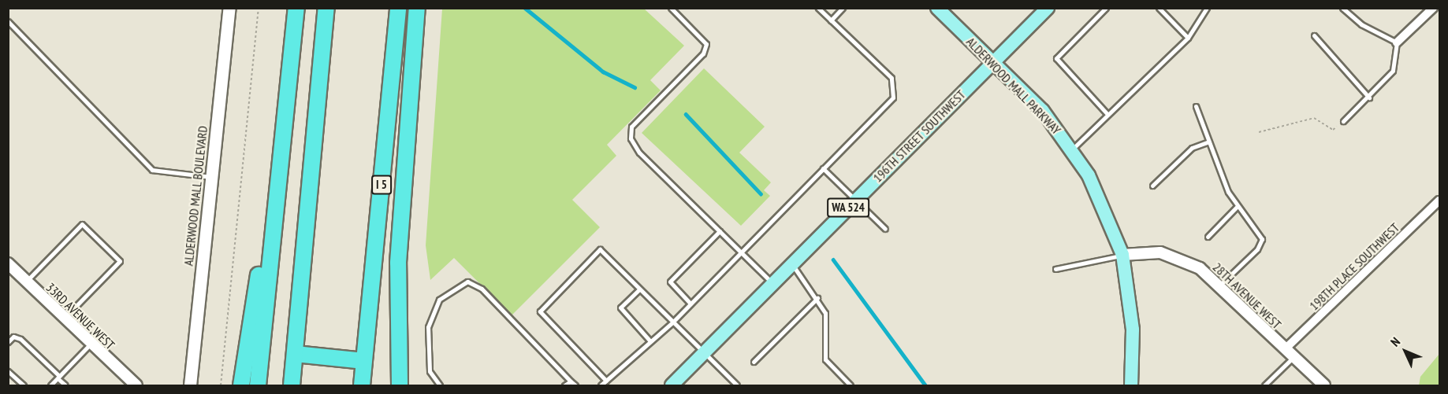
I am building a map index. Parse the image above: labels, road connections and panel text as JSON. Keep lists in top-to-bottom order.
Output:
{
  "streets": {
    "highway": ["I 5"],
    "main road": [
      "ALDERWOOD MALL PARKWAY",
      "196TH STREET SOUTHWEST",
      "ALDERWOOD MALL BOULEVARD",
      "WA 524"
    ],
    "street": ["198TH PLACE SOUTHWEST", "28TH AVENUE WEST", "33RD AVENUE WEST"]
  },
  "crossings": [
    ["ALDERWOOD MALL PARKWAY", "196TH STREET SOUTHWEST"],
    ["ALDERWOOD MALL PARKWAY", "28TH AVENUE WEST"],
    ["198TH PLACE SOUTHWEST", "28TH AVENUE WEST"]
  ],
  "north": "top left"
}
